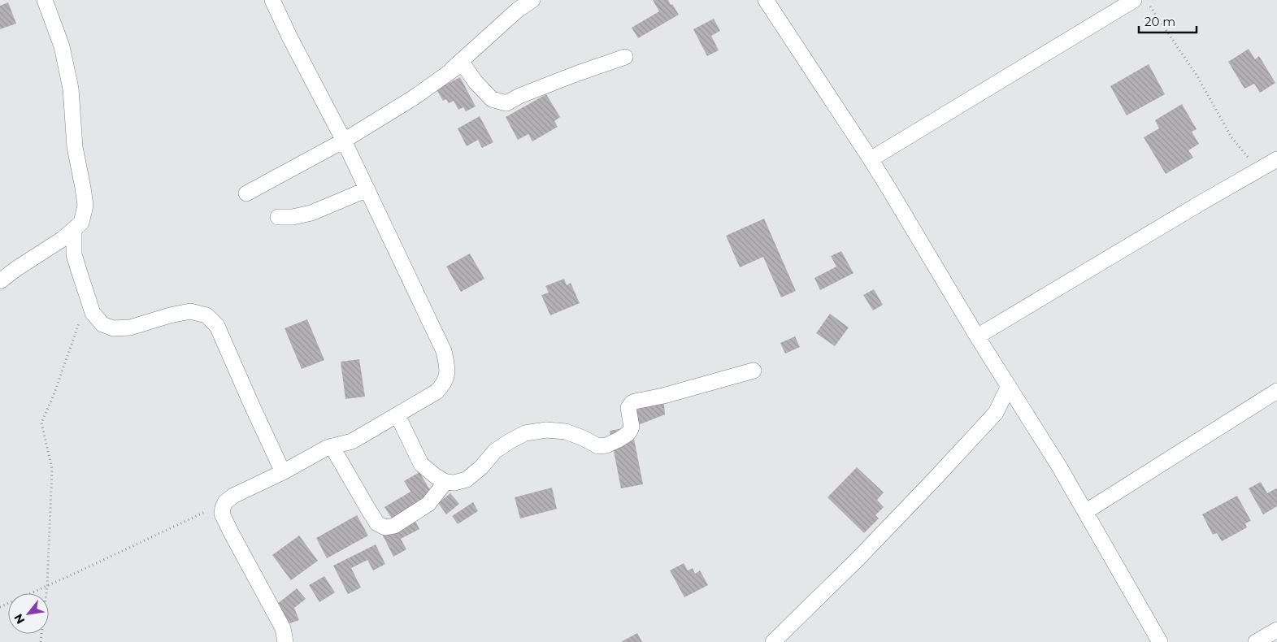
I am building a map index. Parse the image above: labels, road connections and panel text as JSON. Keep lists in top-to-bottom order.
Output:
{
  "scale_bar": "20 m",
  "north": "bottom left"
}
